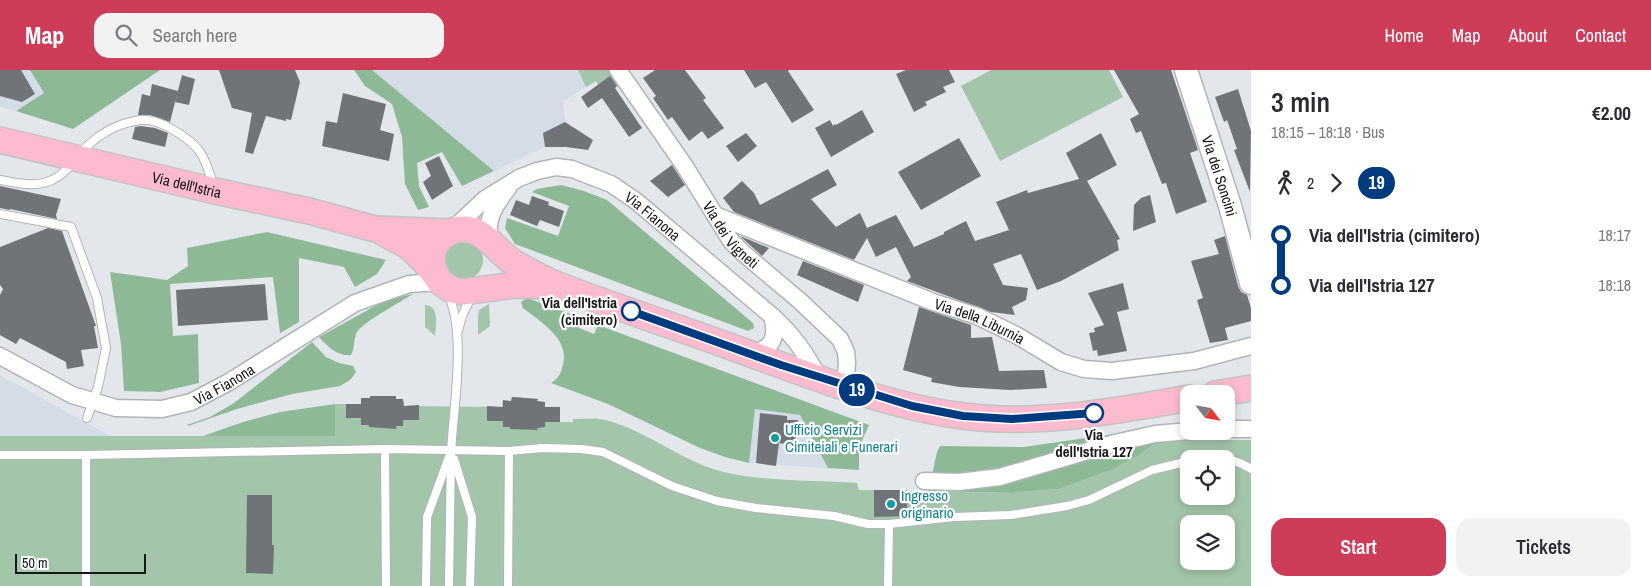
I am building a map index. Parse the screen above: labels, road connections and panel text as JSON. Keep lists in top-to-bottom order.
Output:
{
  "streets": {
    "main road": ["Via dell'Istria"],
    "street": [
      "Via dei Soncini",
      "Via Fianona",
      "Via dei Vigneti",
      "Via della Liburnia"
    ]
  },
  "crossings": [
    ["Via dell'Istria", "Via Fianona"],
    ["Via dell'Istria", "Via dei Vigneti"],
    ["Via dei Vigneti", "Via della Liburnia"]
  ],
  "places": [
    "Via dell'Istria (cimitero)",
    "Via dell'Istria 127",
    "Ufficio Servizi Cimiteiali e Funerari",
    "Ingresso originario"
  ],
  "lines": ["bus line 19"],
  "scale_bar": "50 m",
  "north": "bottom right",
  "page": {
    "header": "Map",
    "search": "Search here",
    "nav": [
      "Home",
      "Map",
      "About",
      "Contact"
    ],
    "on_map": "19",
    "heading": ["3 min", "18:15 – 18:18 · Bus", "€2.00"],
    "legs": ["2", "19"],
    "list": [
      {
        "name": "Via dell'Istria (cimitero)",
        "value": "18:17"
      },
      {
        "name": "Via dell'Istria 127",
        "value": "18:18"
      }
    ],
    "buttons": ["Start", "Tickets"],
    "scale": "50 m"
  }
}
